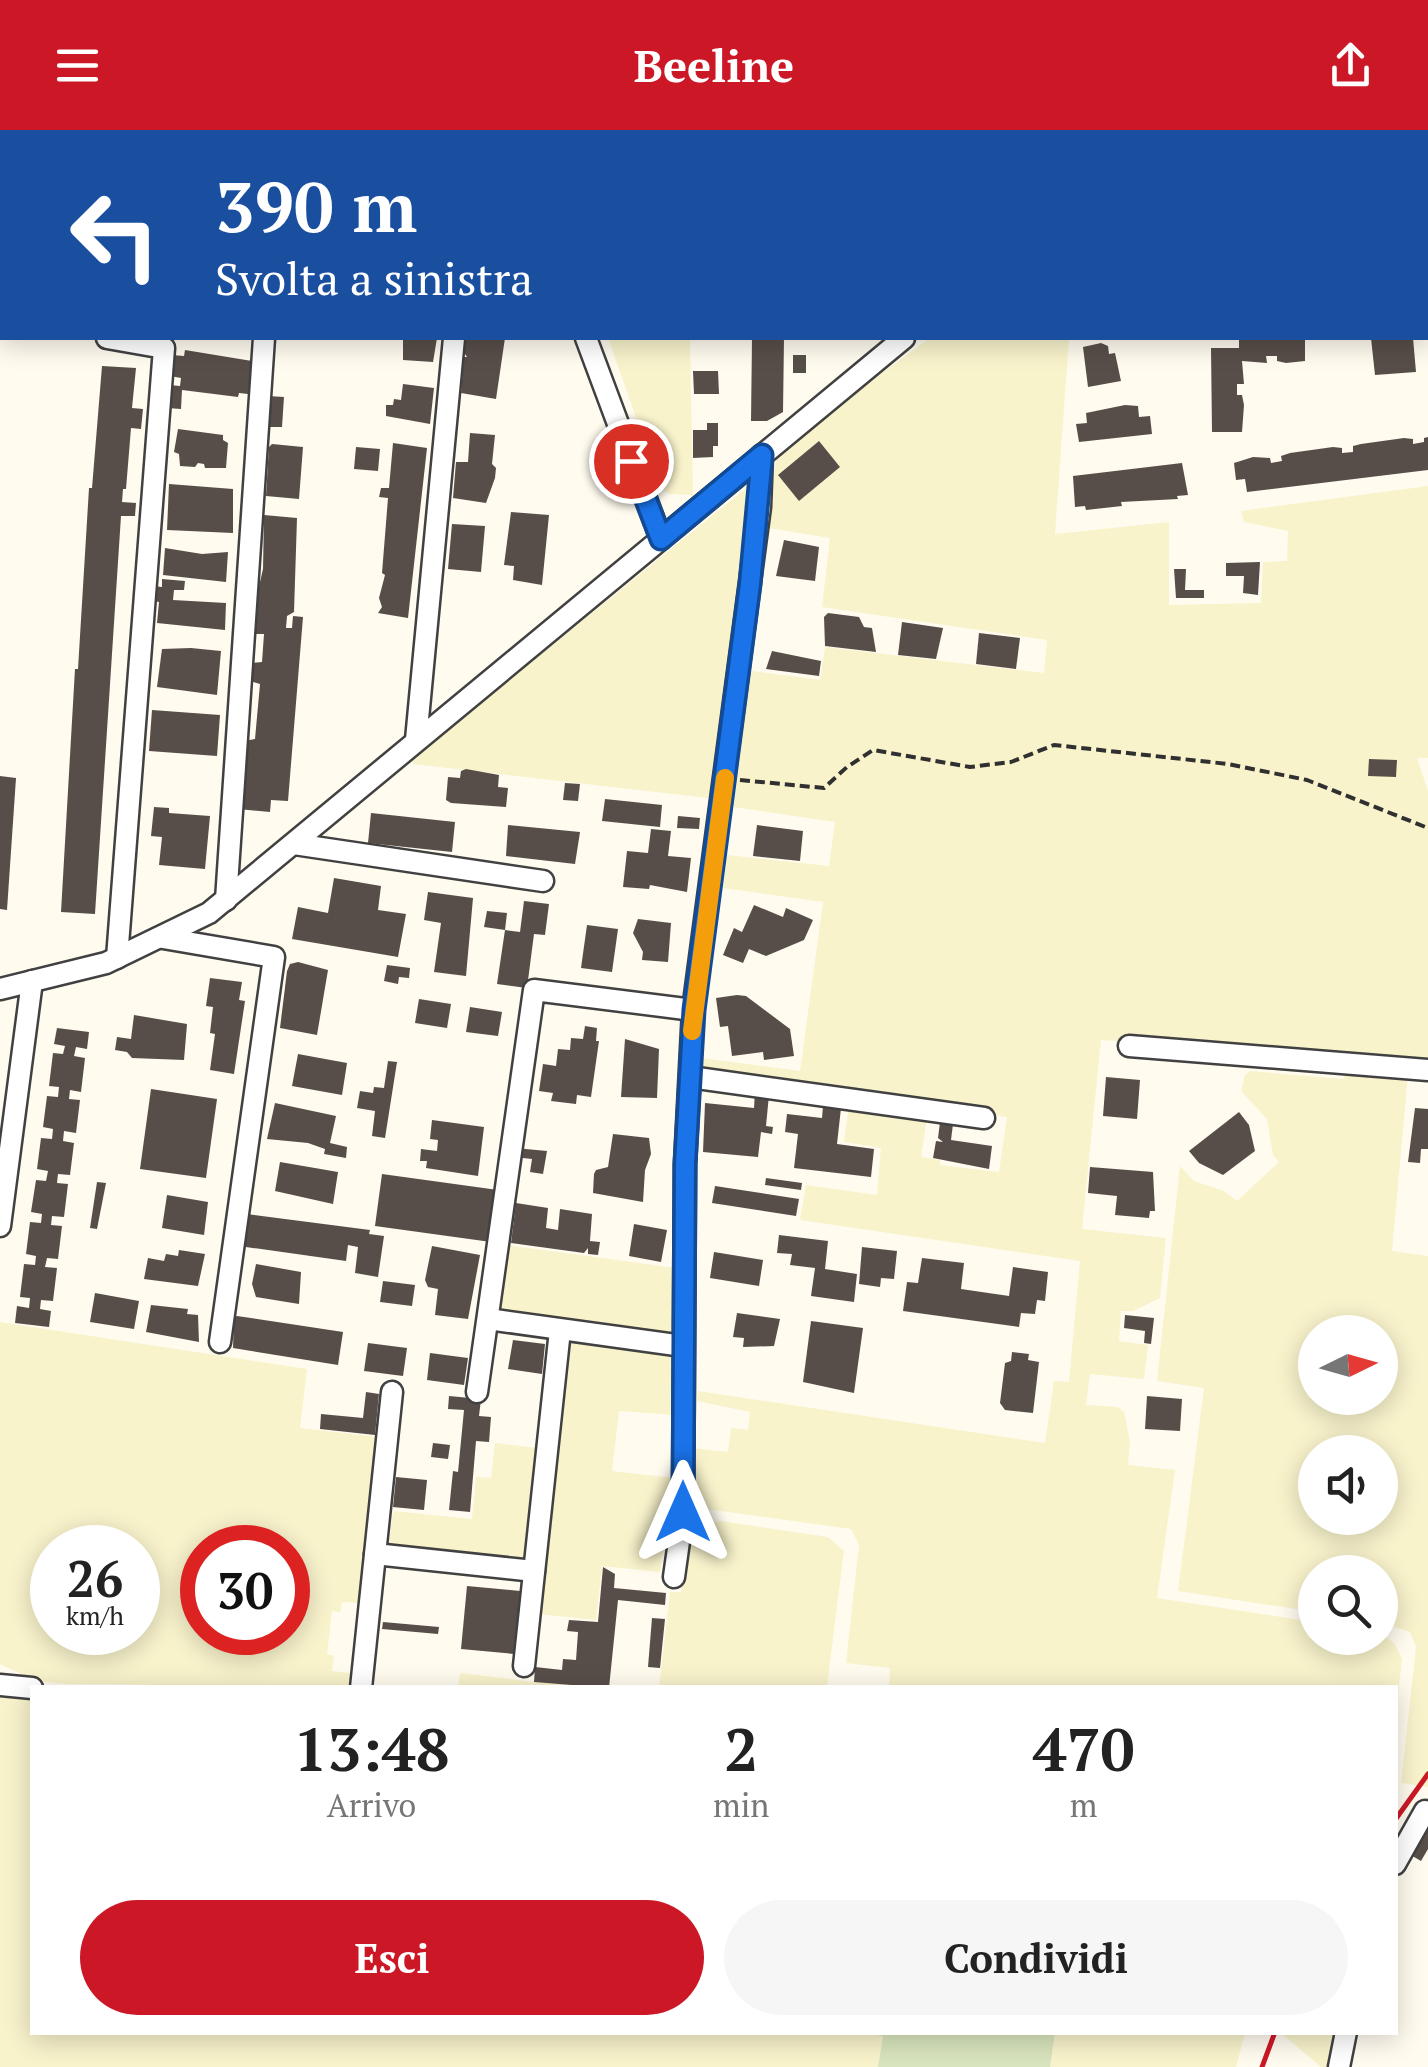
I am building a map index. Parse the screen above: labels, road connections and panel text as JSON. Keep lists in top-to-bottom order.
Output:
{
  "north": "right",
  "page": {
    "header": "Beeline",
    "turn": ["390 m", "Svolta a sinistra"],
    "speed": "26 km/h",
    "limit": "30",
    "eta": [
      "13:48",
      "Arrivo",
      "2",
      "min",
      "470",
      "m"
    ],
    "buttons": ["Esci", "Condividi"]
  }
}
